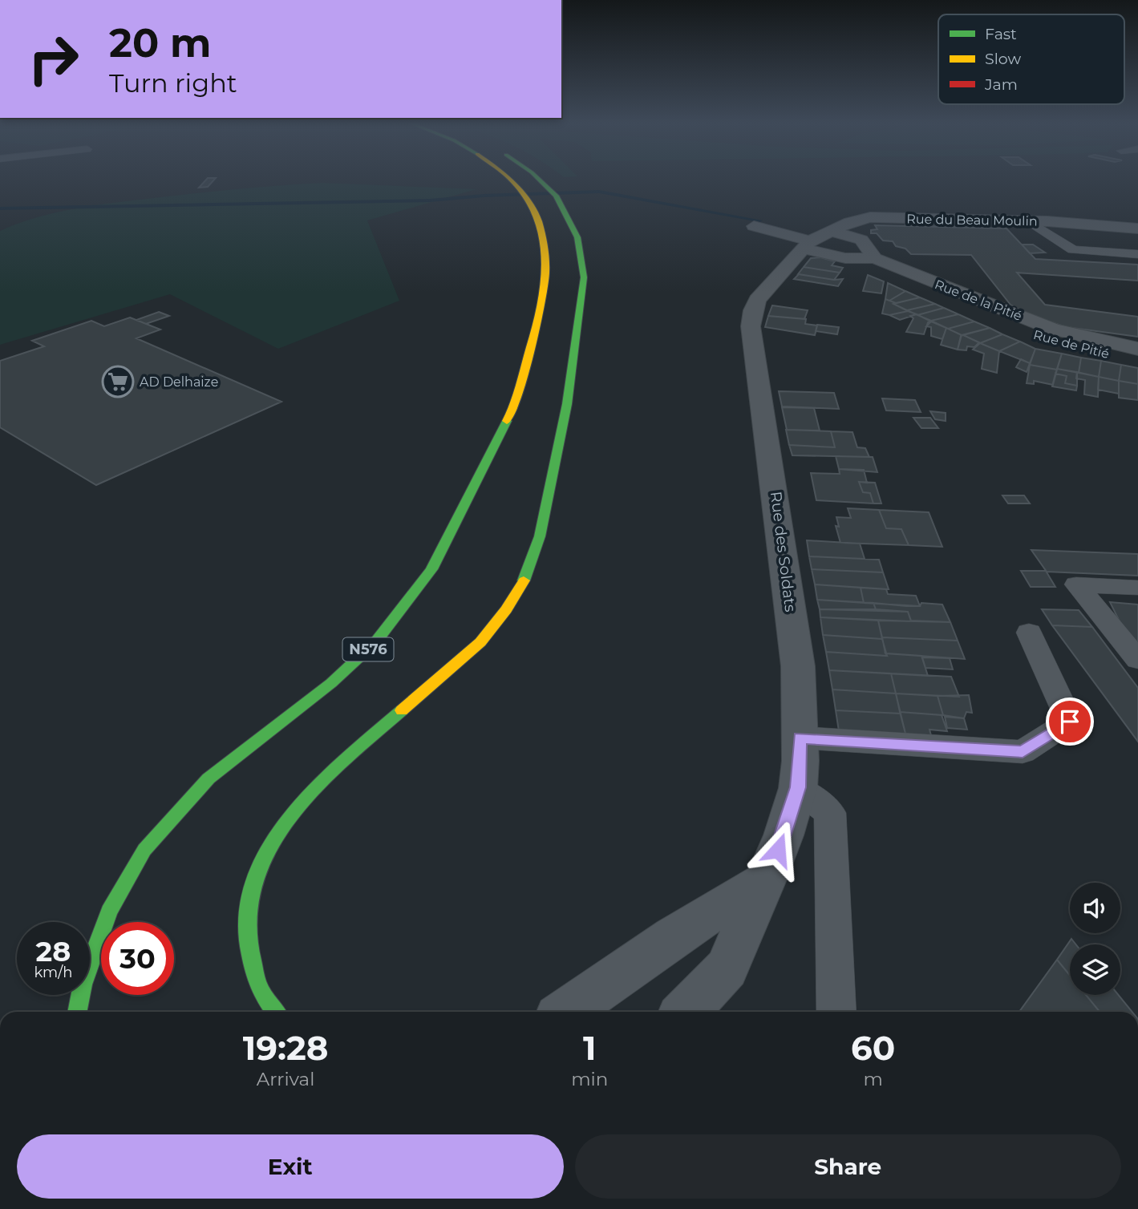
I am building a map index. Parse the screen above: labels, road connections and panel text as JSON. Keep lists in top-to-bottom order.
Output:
{
  "streets": {
    "main road": ["N576"],
    "street": [
      "Rue du Beau Moulin",
      "Rue de la Pitié",
      "Rue de Pitié",
      "Rue des Soldats"
    ]
  },
  "crossings": [
    ["Rue du Beau Moulin", "Rue de la Pitié"],
    ["Rue du Beau Moulin", "Rue des Soldats"],
    ["Rue de la Pitié", "Rue des Soldats"]
  ],
  "places": {
    "supermarket": ["AD Delhaize"]
  },
  "legend": ["Fast", "Slow", "Jam"],
  "page": {
    "turn": ["20 m", "Turn right"],
    "speed": "28 km/h",
    "limit": "30",
    "eta": [
      "19:28",
      "Arrival",
      "1",
      "min",
      "60",
      "m"
    ],
    "buttons": ["Exit", "Share"]
  }
}
